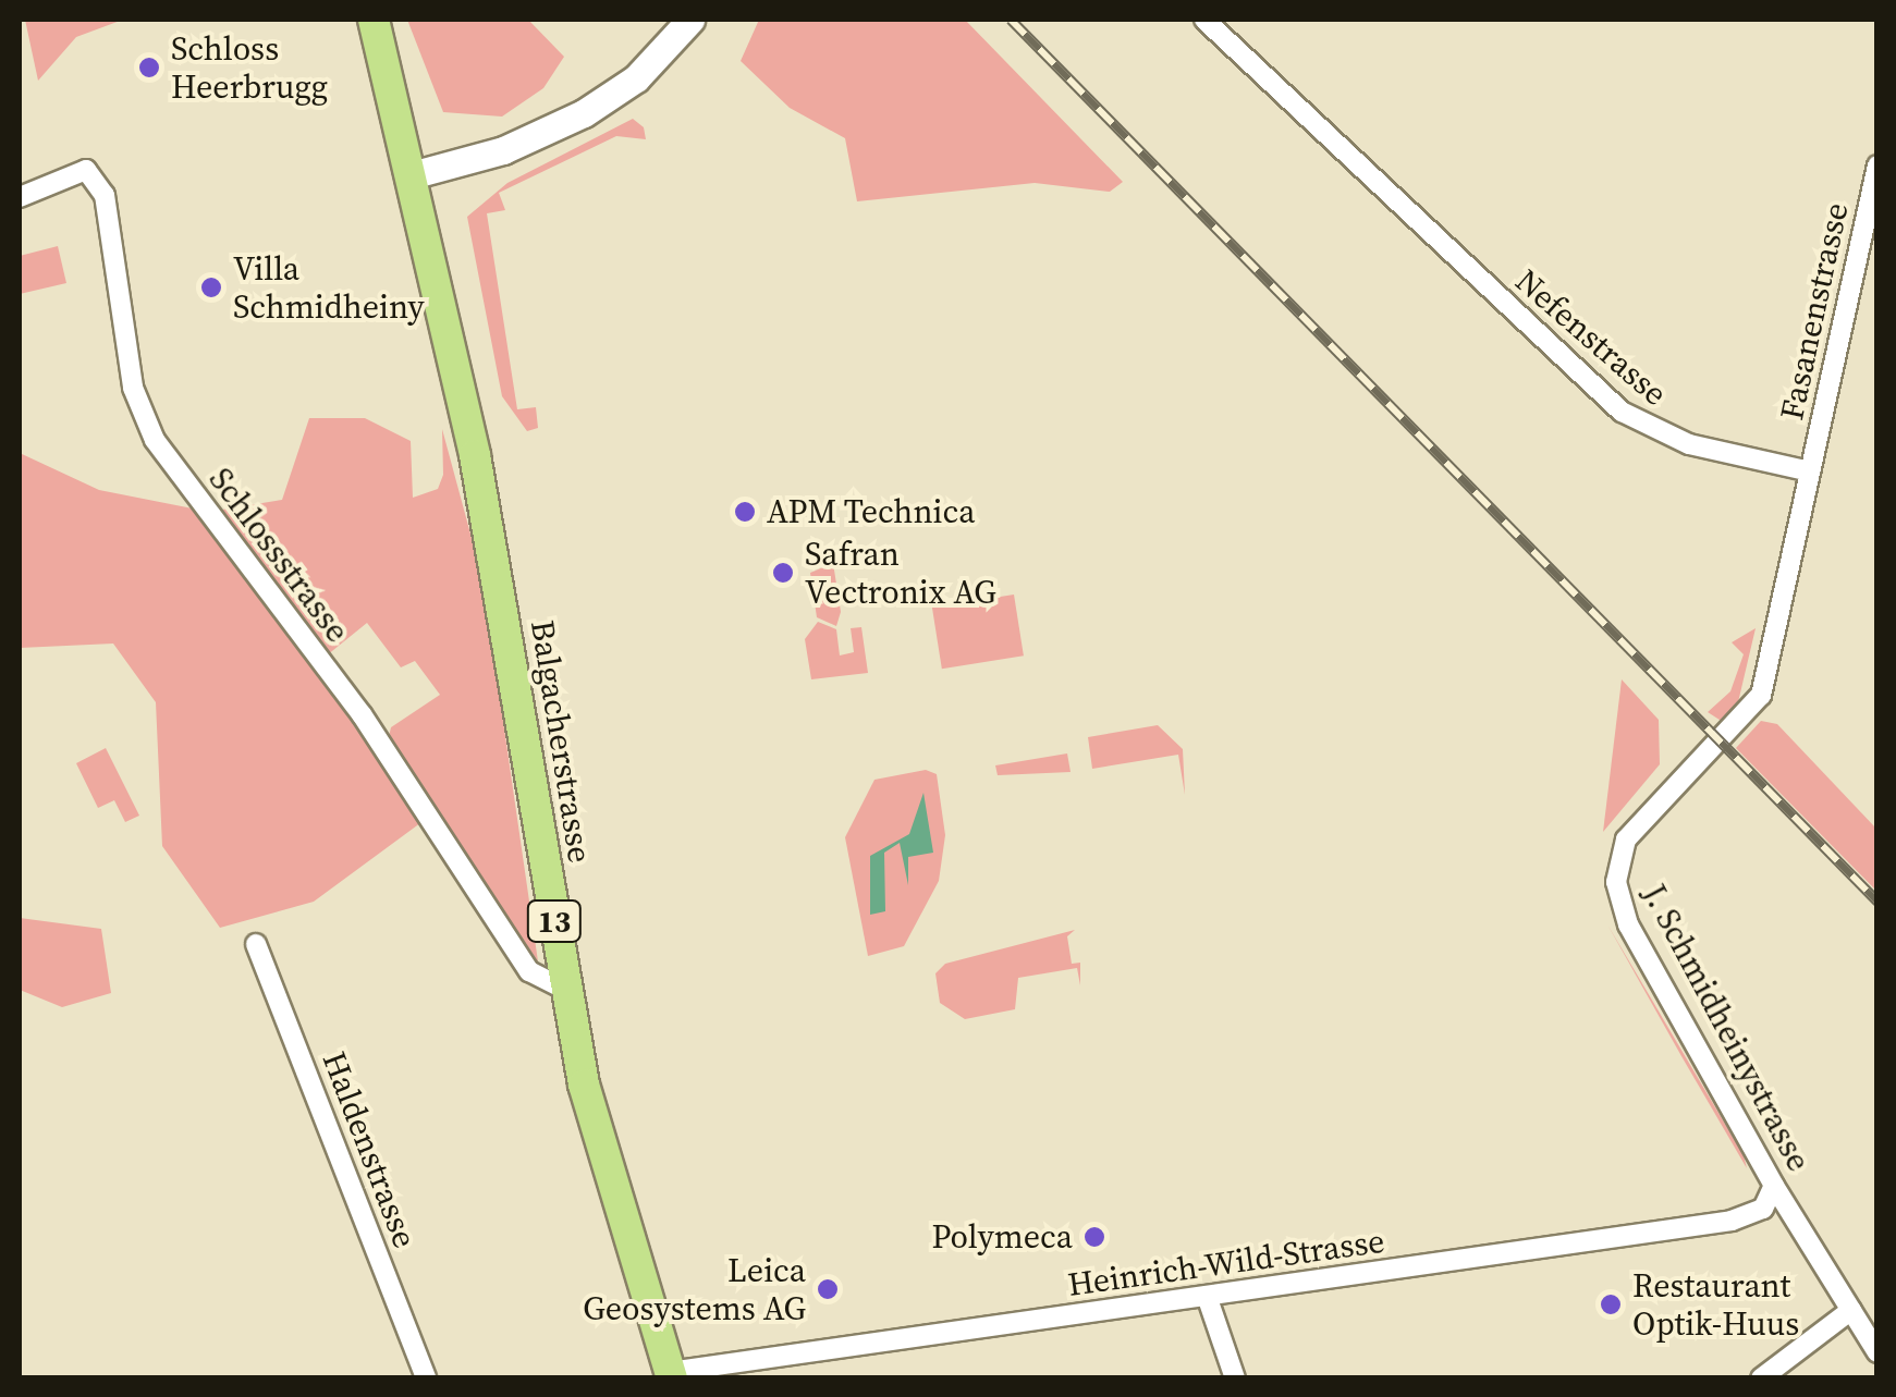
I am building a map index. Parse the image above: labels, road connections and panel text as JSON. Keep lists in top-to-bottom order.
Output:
{
  "streets": {
    "main road": ["Balgacherstrasse", "13"],
    "street": [
      "Fasanenstrasse",
      "Nefenstrasse",
      "Schlossstrasse",
      "J. Schmidheinystrasse",
      "Haldenstrasse",
      "Heinrich-Wild-Strasse"
    ]
  },
  "crossings": [
    ["Fasanenstrasse", "Nefenstrasse"],
    ["Fasanenstrasse", "J. Schmidheinystrasse"],
    ["Nefenstrasse", "J. Schmidheinystrasse"],
    ["Schlossstrasse", "Balgacherstrasse"],
    ["Balgacherstrasse", "Heinrich-Wild-Strasse"],
    ["J. Schmidheinystrasse", "Heinrich-Wild-Strasse"]
  ],
  "places": [
    "Schloss Heerbrugg",
    "Villa Schmidheiny",
    "APM Technica",
    "Safran Vectronix AG",
    "Polymeca",
    "Leica Geosystems AG",
    "Restaurant Optik-Huus"
  ]
}
